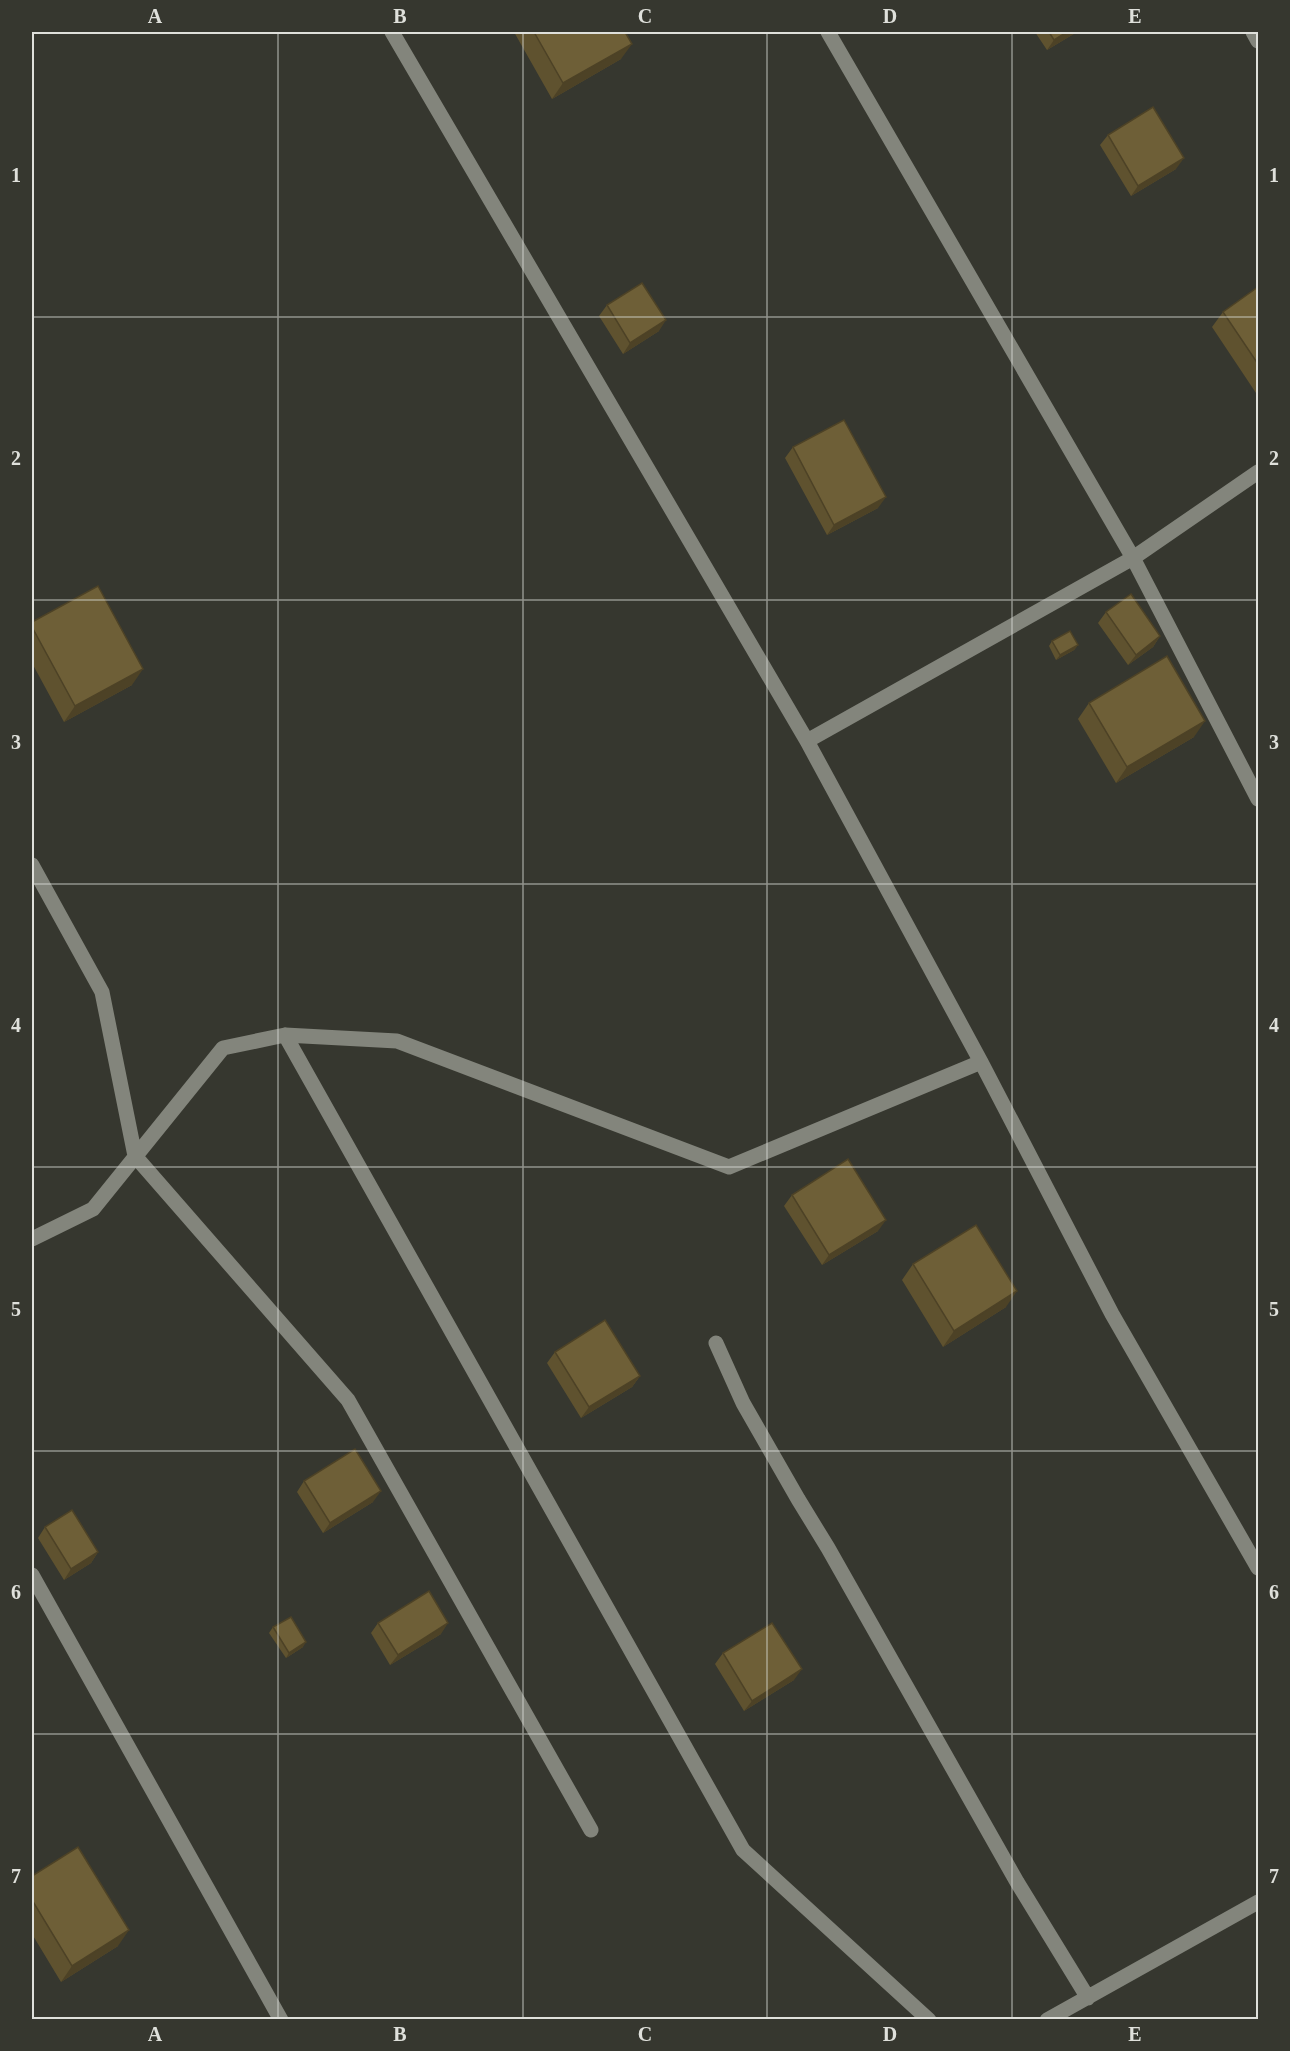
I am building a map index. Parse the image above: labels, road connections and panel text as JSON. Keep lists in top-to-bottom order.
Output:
{
  "grid": {
    "columns": [
      "A",
      "B",
      "C",
      "D",
      "E"
    ],
    "rows": [
      "1",
      "2",
      "3",
      "4",
      "5",
      "6",
      "7"
    ]
  }
}
